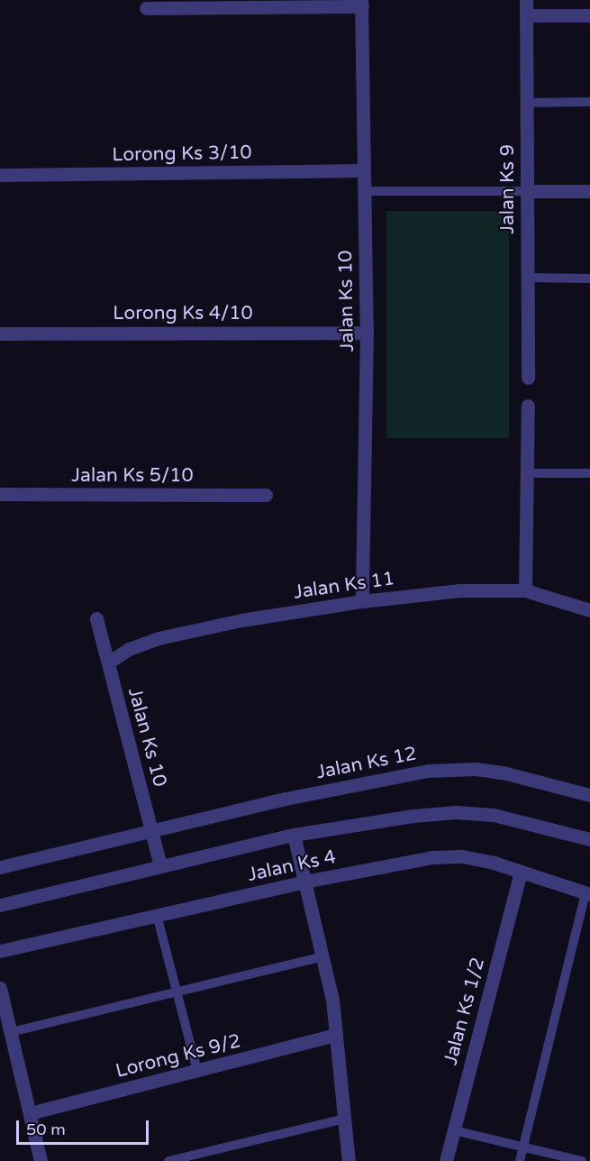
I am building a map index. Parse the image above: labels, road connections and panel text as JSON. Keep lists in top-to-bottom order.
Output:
{
  "streets": {
    "street": [
      "Lorong Ks 3/10",
      "Jalan Ks 9",
      "Jalan Ks 10",
      "Lorong Ks 4/10",
      "Jalan Ks 5/10",
      "Jalan Ks 11",
      "Jalan Ks 12",
      "Jalan Ks 4",
      "Jalan Ks 1/2",
      "Lorong Ks 9/2"
    ]
  },
  "crossings": [
    ["Lorong Ks 3/10", "Jalan Ks 10"],
    ["Jalan Ks 10", "Lorong Ks 4/10"],
    ["Jalan Ks 10", "Jalan Ks 11"],
    ["Jalan Ks 10", "Jalan Ks 12"],
    ["Jalan Ks 4", "Jalan Ks 1/2"]
  ],
  "scale_bar": "50 m"
}
